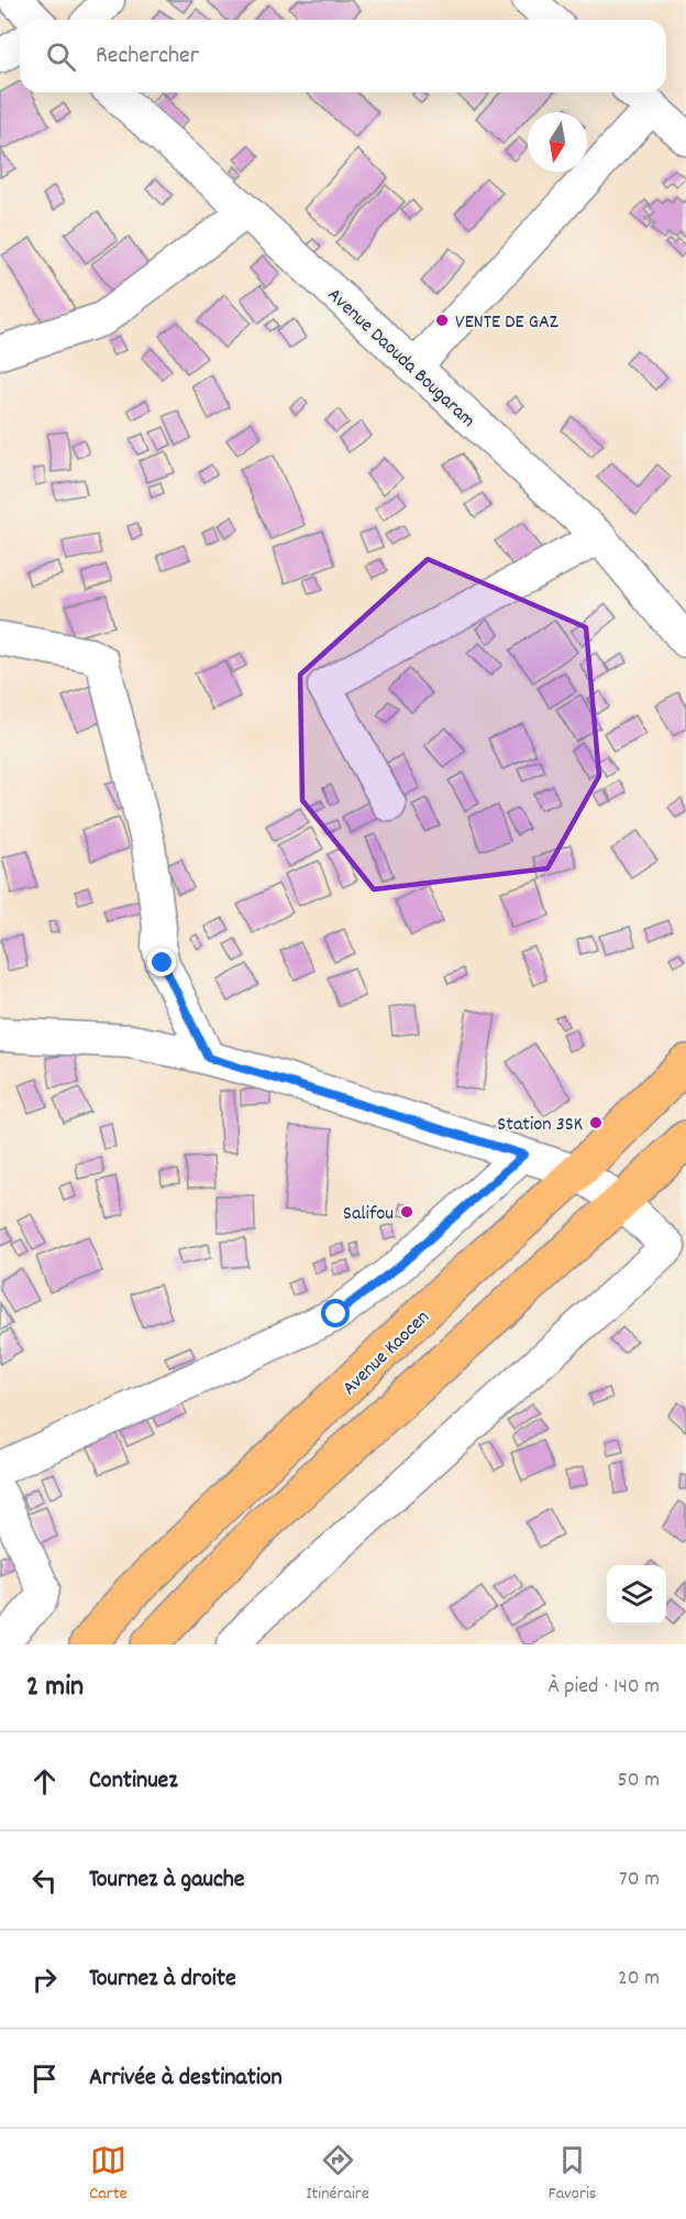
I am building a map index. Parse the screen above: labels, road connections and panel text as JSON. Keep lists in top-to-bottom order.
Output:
{
  "streets": {
    "highway": ["Avenue Kaocen"],
    "street": ["Avenue Daouda Bougaram"]
  },
  "places": ["VENTE DE GAZ", "Station 3SK", "Salifou"],
  "north": "bottom",
  "page": {
    "search": "Rechercher",
    "heading": ["2 min", "À pied · 140 m"],
    "list": [
      ["Continuez", "50 m"],
      ["Tournez à gauche", "70 m"],
      ["Tournez à droite", "20 m"],
      "Arrivée à destination"
    ],
    "nav": ["Carte", "Itinéraire", "Favoris"]
  }
}
